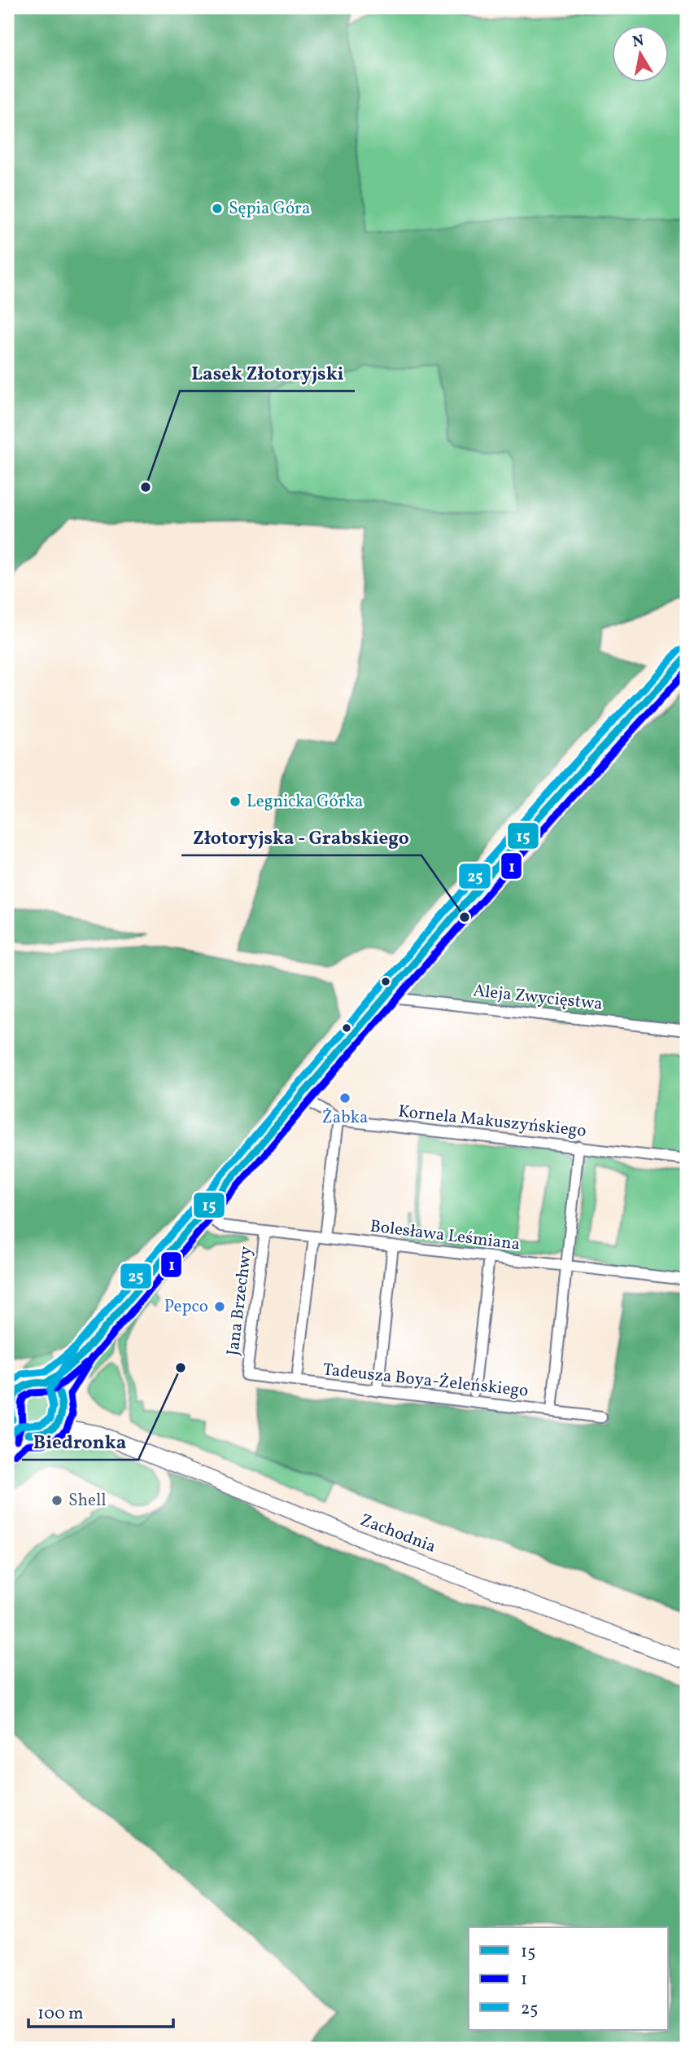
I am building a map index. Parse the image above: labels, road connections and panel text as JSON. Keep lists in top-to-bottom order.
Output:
{
  "streets": {
    "main road": ["Zachodnia"],
    "street": [
      "Aleja Zwycięstwa",
      "Kornela Makuszyńskiego",
      "Bolesława Leśmiana",
      "Jana Brzechwy",
      "Tadeusza Boya-Żeleńskiego"
    ]
  },
  "crossings": [
    ["Bolesława Leśmiana", "Jana Brzechwy"],
    ["Jana Brzechwy", "Tadeusza Boya-Żeleńskiego"]
  ],
  "places": [
    "Sępia Góra",
    "Lasek Złotoryjski",
    "Legnicka Górka",
    "Złotoryjska - Grabskiego",
    "Żabka",
    "Pepco",
    "Biedronka",
    "Shell"
  ],
  "lines": ["transit line 25", "transit line 15", "transit line 1"],
  "legend": ["15", "1", "25"],
  "scale_bar": "100 m",
  "north": "top"
}
